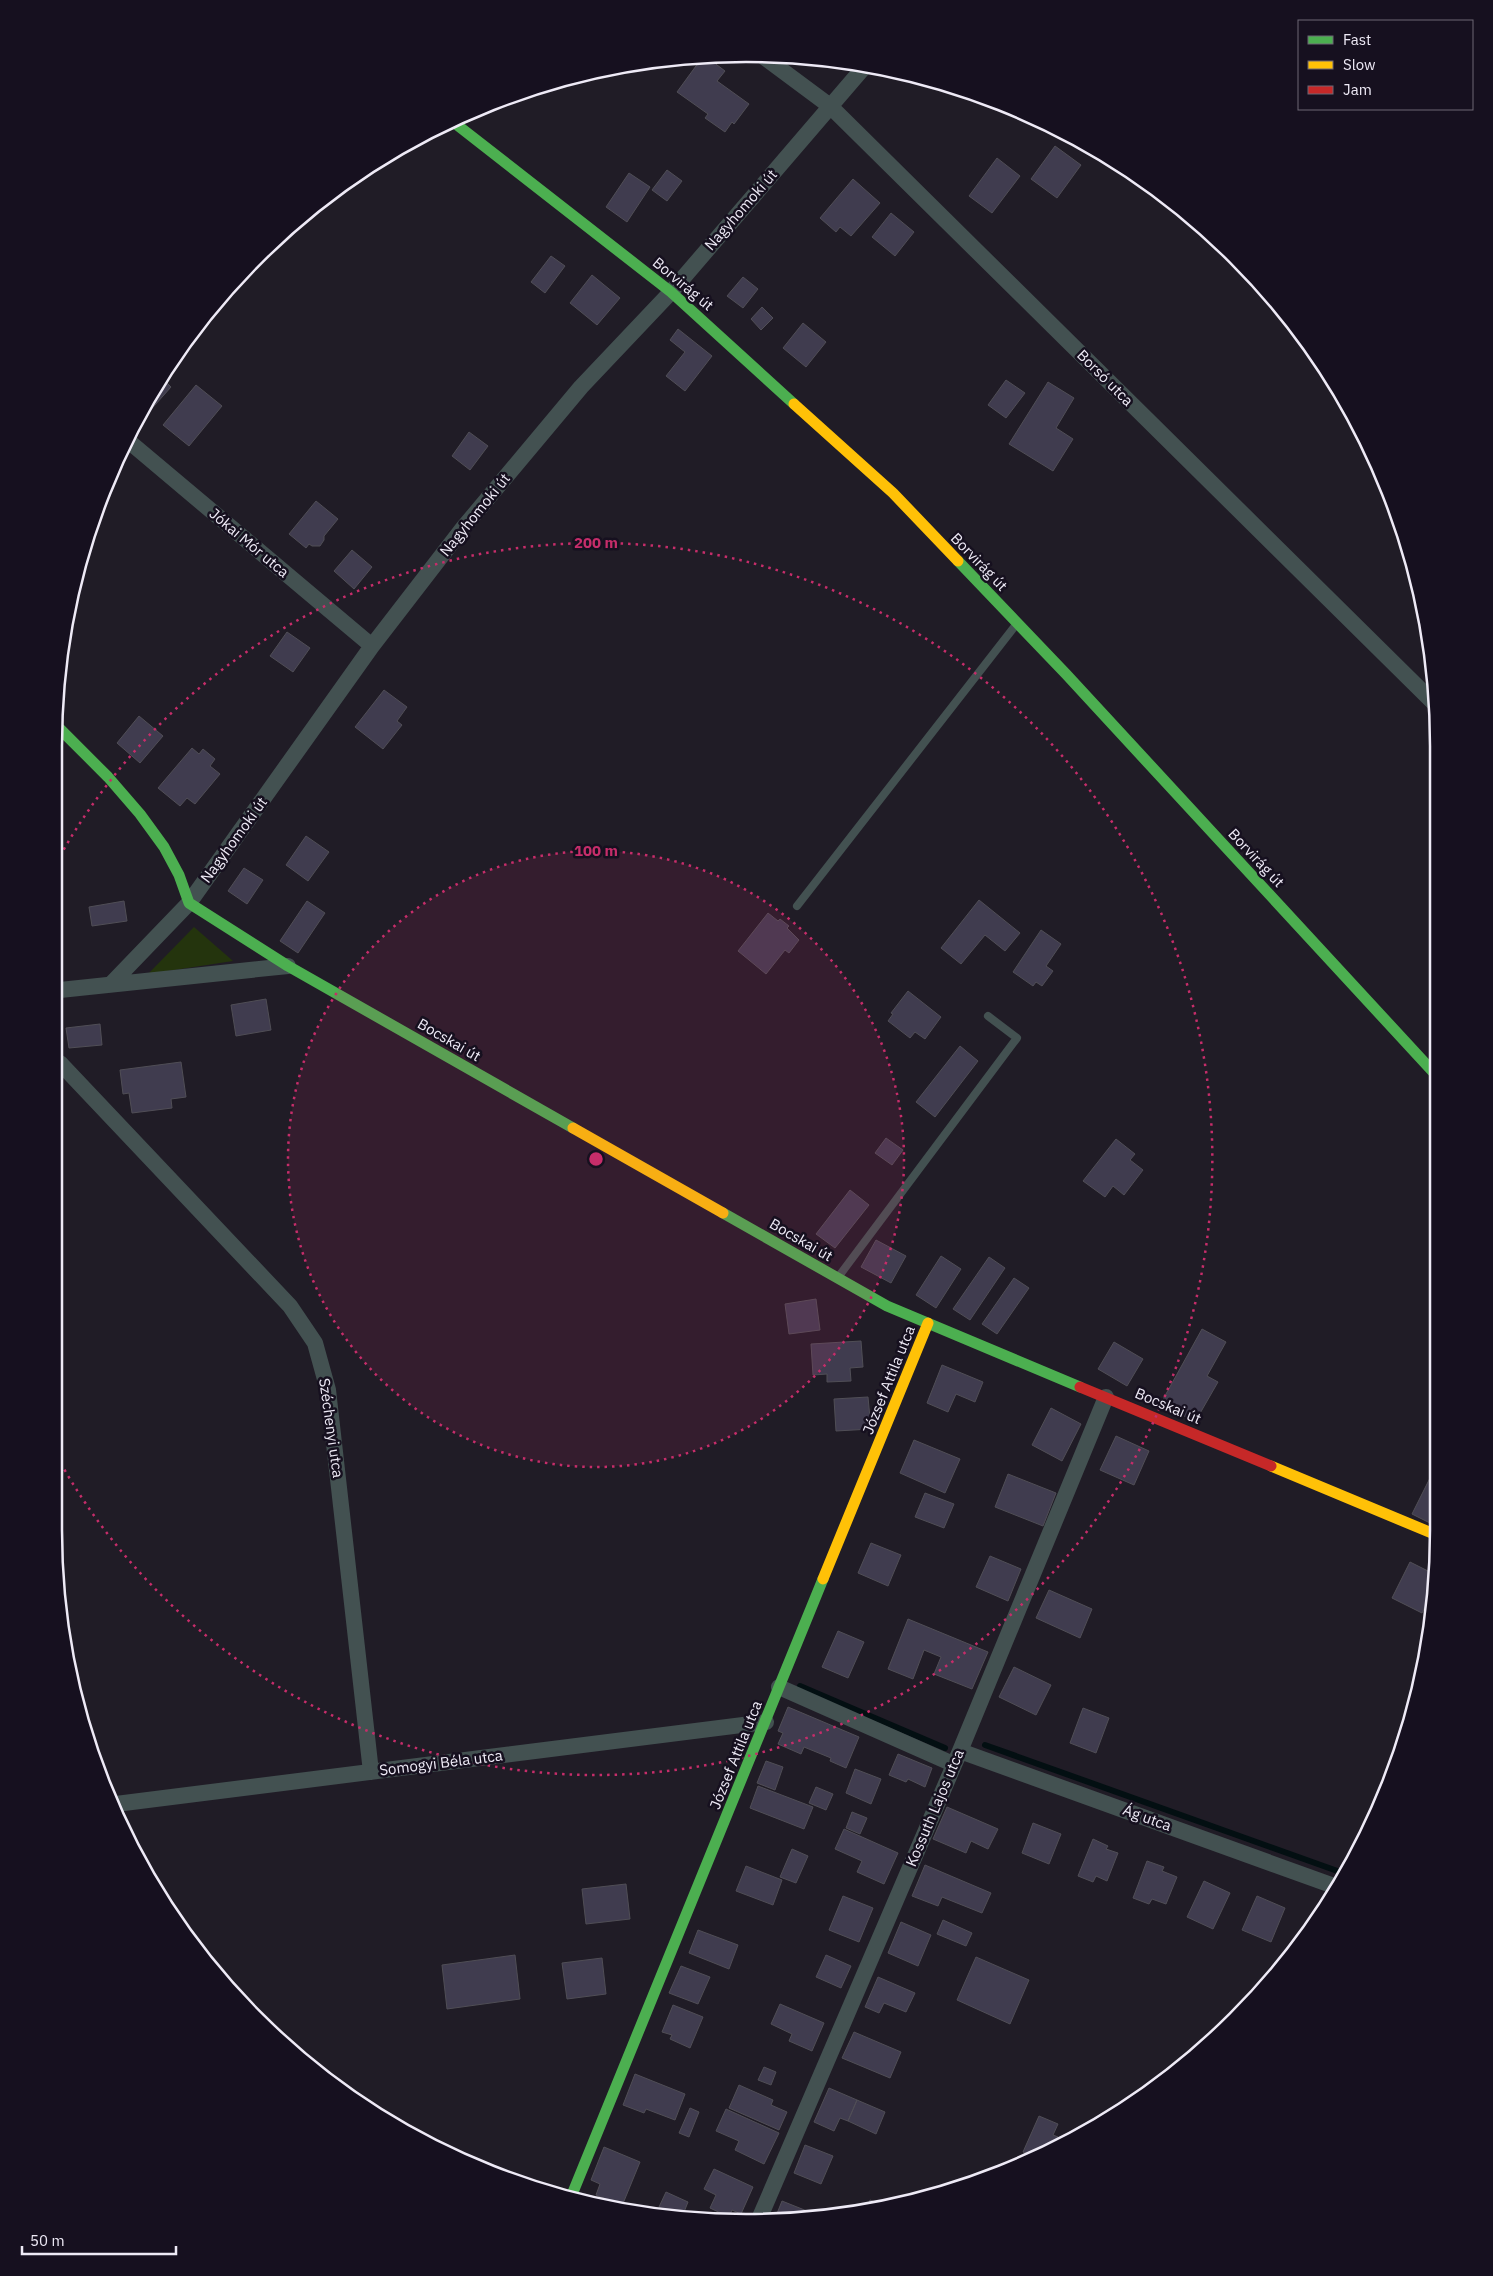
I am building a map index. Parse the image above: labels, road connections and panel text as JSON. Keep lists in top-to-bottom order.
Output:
{
  "streets": {
    "street": [
      "Nagyhomoki út",
      "Borvirág út",
      "Borsó utca",
      "Jókai Mór utca",
      "Bocskai út",
      "József Attila utca",
      "Széchenyi utca",
      "Somogyi Béla utca",
      "Kossuth Lajos utca",
      "Ág utca"
    ]
  },
  "crossings": [
    ["Nagyhomoki út", "Borvirág út"],
    ["Nagyhomoki út", "Borsó utca"],
    ["Nagyhomoki út", "Jókai Mór utca"],
    ["Nagyhomoki út", "Bocskai út"],
    ["Bocskai út", "József Attila utca"],
    ["Bocskai út", "Kossuth Lajos utca"],
    ["József Attila utca", "Somogyi Béla utca"],
    ["József Attila utca", "Ág utca"],
    ["Széchenyi utca", "Somogyi Béla utca"],
    ["Kossuth Lajos utca", "Ág utca"]
  ],
  "legend": ["Fast", "Slow", "Jam"],
  "scale_bar": "50 m",
  "rings": ["200 m", "100 m"]
}
